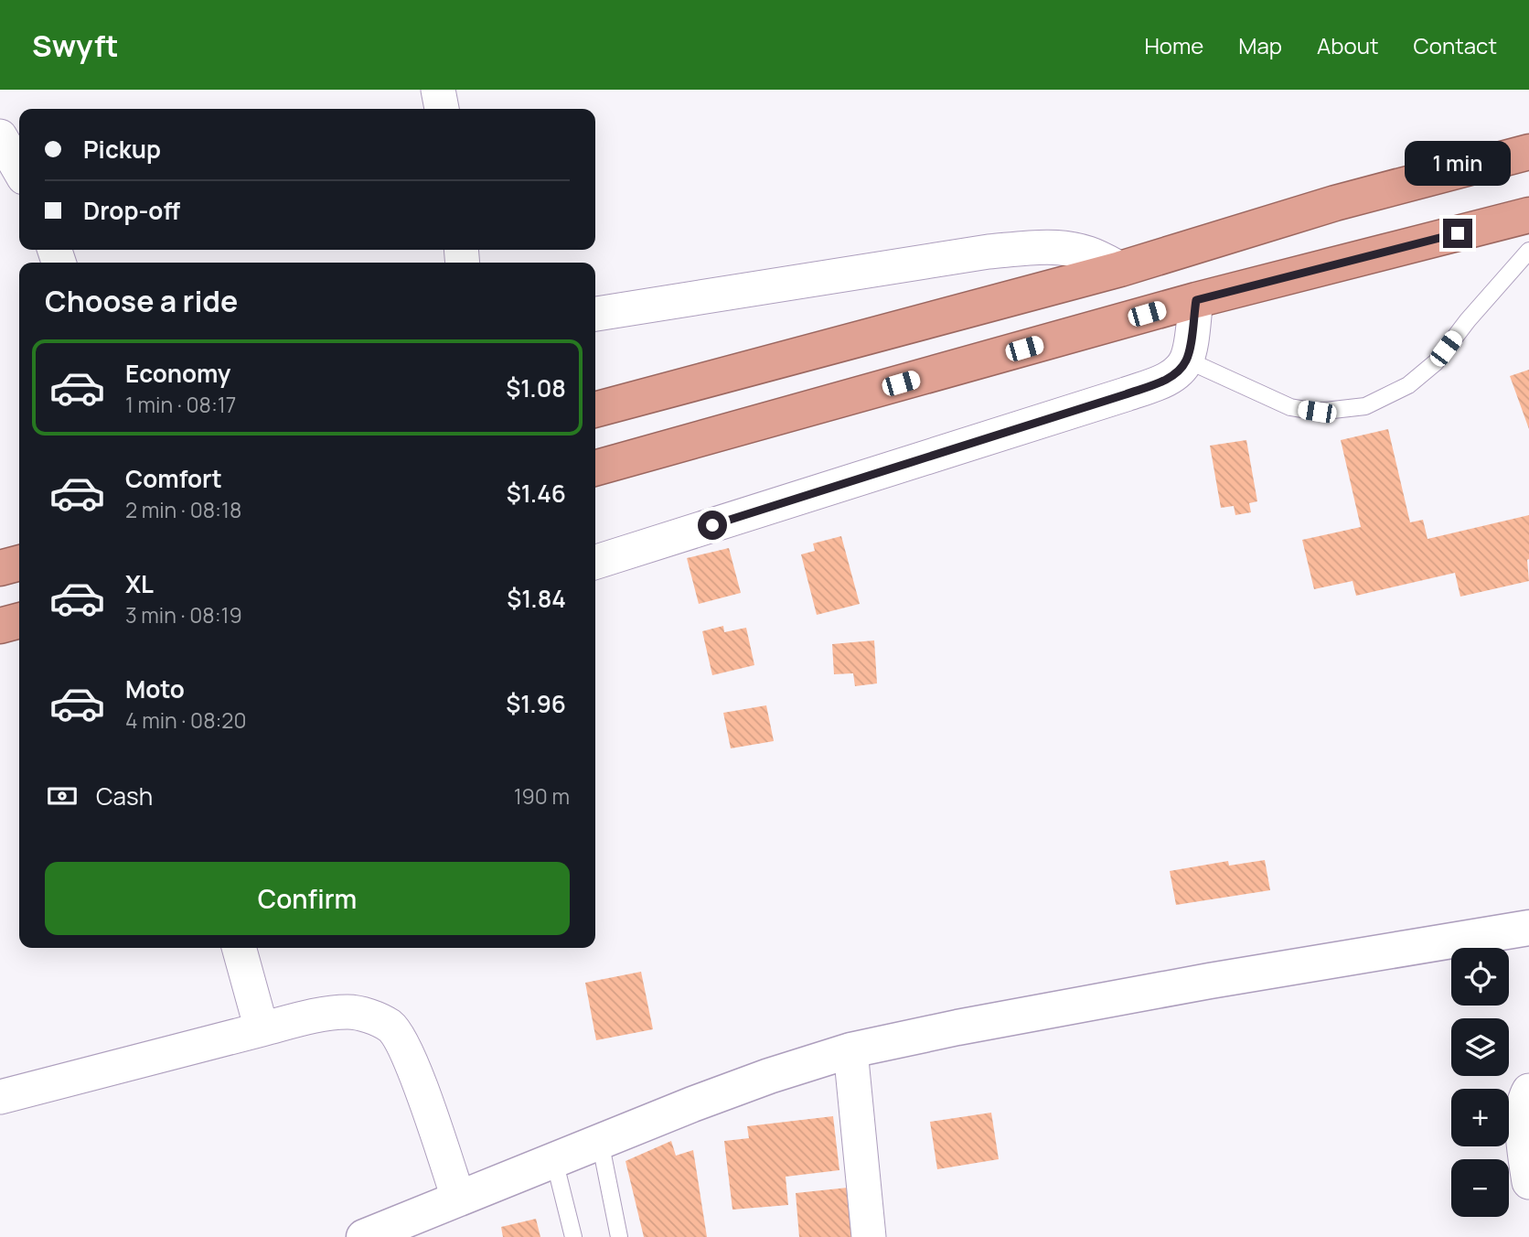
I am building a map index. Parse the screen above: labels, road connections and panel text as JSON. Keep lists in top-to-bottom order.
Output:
{
  "page": {
    "header": "Swyft",
    "nav": [
      "Home",
      "Map",
      "About",
      "Contact"
    ],
    "banner": ["Pickup", "Drop-off"],
    "bubble": "1 min",
    "heading": "Choose a ride",
    "list": [
      {
        "name": "Economy",
        "note": "1 min · 08:17",
        "value": "$1.08"
      },
      {
        "name": "Comfort",
        "note": "2 min · 08:18",
        "value": "$1.46"
      },
      {
        "name": "XL",
        "note": "3 min · 08:19",
        "value": "$1.84"
      },
      {
        "name": "Moto",
        "note": "4 min · 08:20",
        "value": "$1.96"
      }
    ],
    "pay": ["Cash", "190 m"],
    "buttons": "Confirm",
    "map_buttons": ["+", "−"]
  }
}
